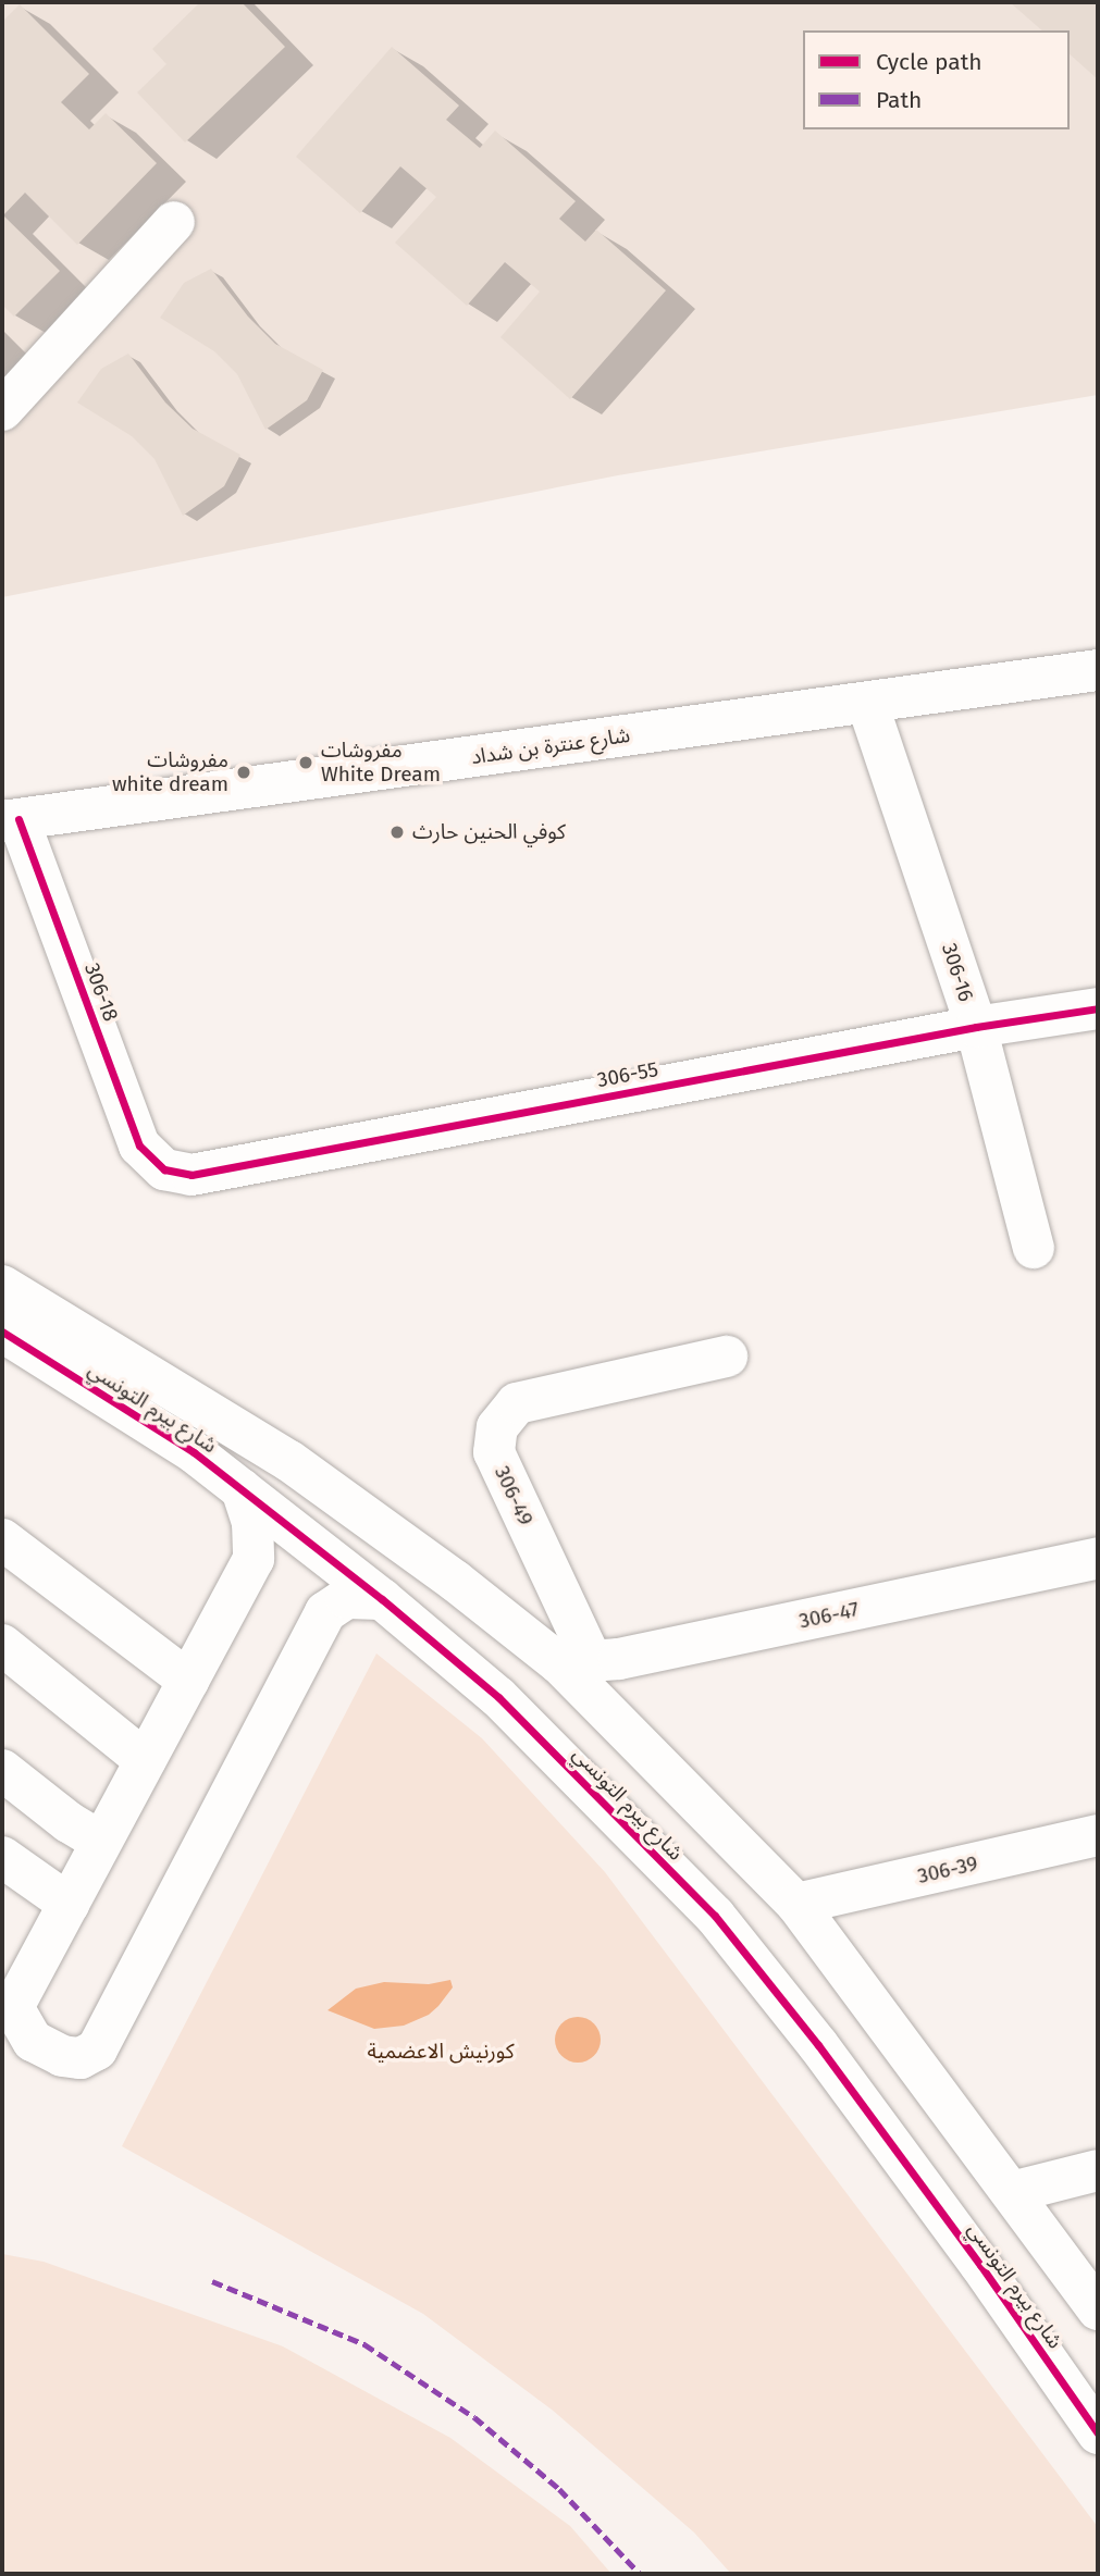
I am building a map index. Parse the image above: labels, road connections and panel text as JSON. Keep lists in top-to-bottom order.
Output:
{
  "streets": {
    "street": [
      "شارع عنترة بن شداد",
      "306-16",
      "306-18",
      "306-55",
      "شارع بيرم التونسي",
      "306-49",
      "306-47",
      "306-39"
    ]
  },
  "crossings": [
    ["شارع عنترة بن شداد", "306-16"],
    ["شارع عنترة بن شداد", "306-18"],
    ["306-16", "306-55"],
    ["306-18", "306-55"],
    ["شارع بيرم التونسي", "306-49"],
    ["شارع بيرم التونسي", "306-47"],
    ["شارع بيرم التونسي", "306-39"],
    ["306-49", "306-47"]
  ],
  "parks": ["كورنيش الاعضمية"],
  "places": ["مفروشات White Dream", "مفروشات white dream", "كوفي الحنين حارث"],
  "legend": ["Cycle path", "Path"]
}
